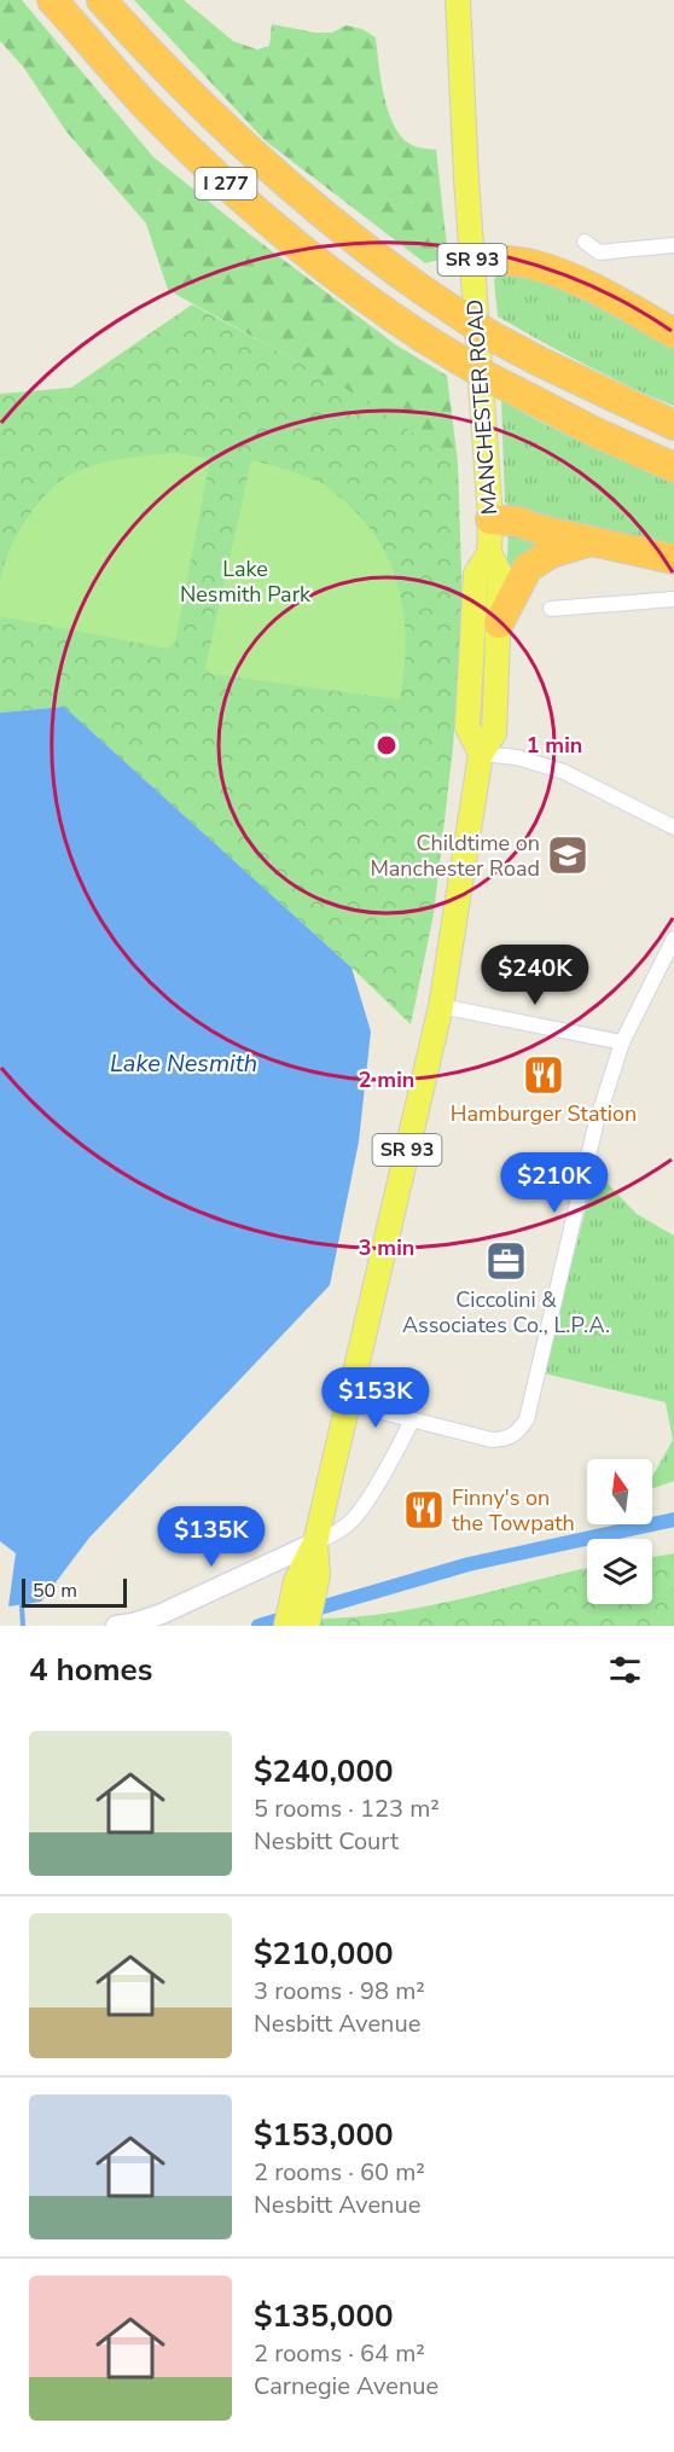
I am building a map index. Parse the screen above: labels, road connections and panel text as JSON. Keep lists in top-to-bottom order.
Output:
{
  "streets": {
    "highway": ["I 277"],
    "main road": ["SR 93", "MANCHESTER ROAD"]
  },
  "water": ["Lake Nesmith"],
  "parks": ["Lake Nesmith Park"],
  "places": {
    "school or university": ["Childtime on Manchester Road"],
    "restaurant": ["Hamburger Station", "Finny's on the Towpath"],
    "office": ["Ciccolini & Associates Co., L.P.A."]
  },
  "scale_bar": "50 m",
  "north": "top",
  "page": {
    "price": [
      "$240K",
      "$210K",
      "$153K",
      "$135K"
    ],
    "scale": "50 m",
    "heading": "4 homes",
    "list": [
      {
        "name": "$240,000",
        "note": "5 rooms · 123 m² · Nesbitt Court"
      },
      {
        "name": "$210,000",
        "note": "3 rooms · 98 m² · Nesbitt Avenue"
      },
      {
        "name": "$153,000",
        "note": "2 rooms · 60 m² · Nesbitt Avenue"
      },
      {
        "name": "$135,000",
        "note": "2 rooms · 64 m² · Carnegie Avenue"
      }
    ]
  },
  "rings": ["1 min", "2 min", "3 min"]
}
